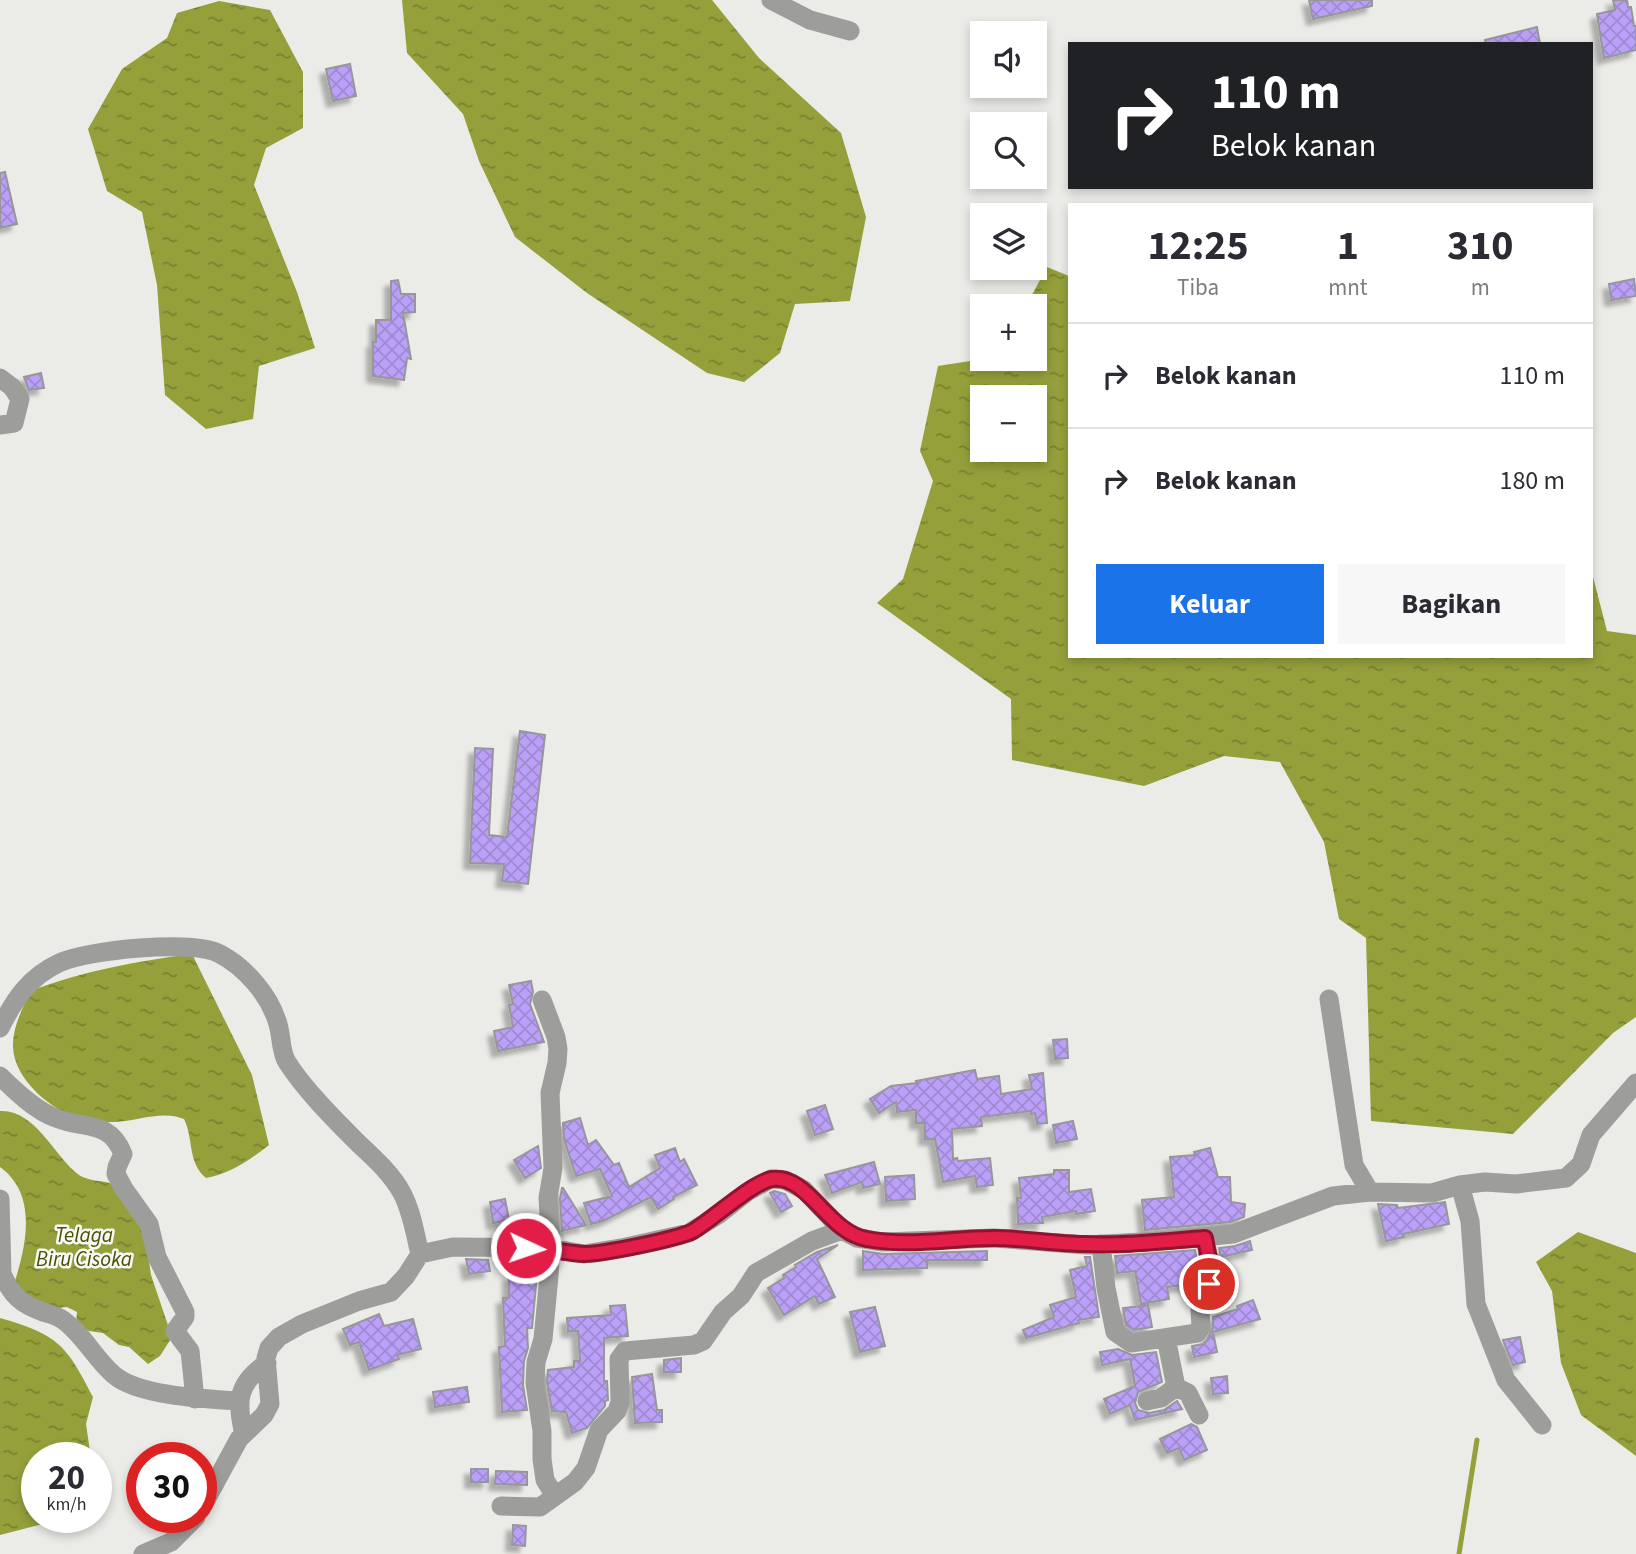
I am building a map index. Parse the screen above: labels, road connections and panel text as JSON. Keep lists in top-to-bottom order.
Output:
{
  "water": ["Telaga Biru Cisoka"],
  "page": {
    "map_buttons": ["+", "−"],
    "turn": ["110 m", "Belok kanan"],
    "eta": [
      "12:25",
      "Tiba",
      "1",
      "mnt",
      "310",
      "m"
    ],
    "list": [
      {
        "name": "Belok kanan",
        "value": "110 m"
      },
      {
        "name": "Belok kanan",
        "value": "180 m"
      }
    ],
    "buttons": ["Keluar", "Bagikan"],
    "speed": "20 km/h",
    "limit": "30"
  }
}
